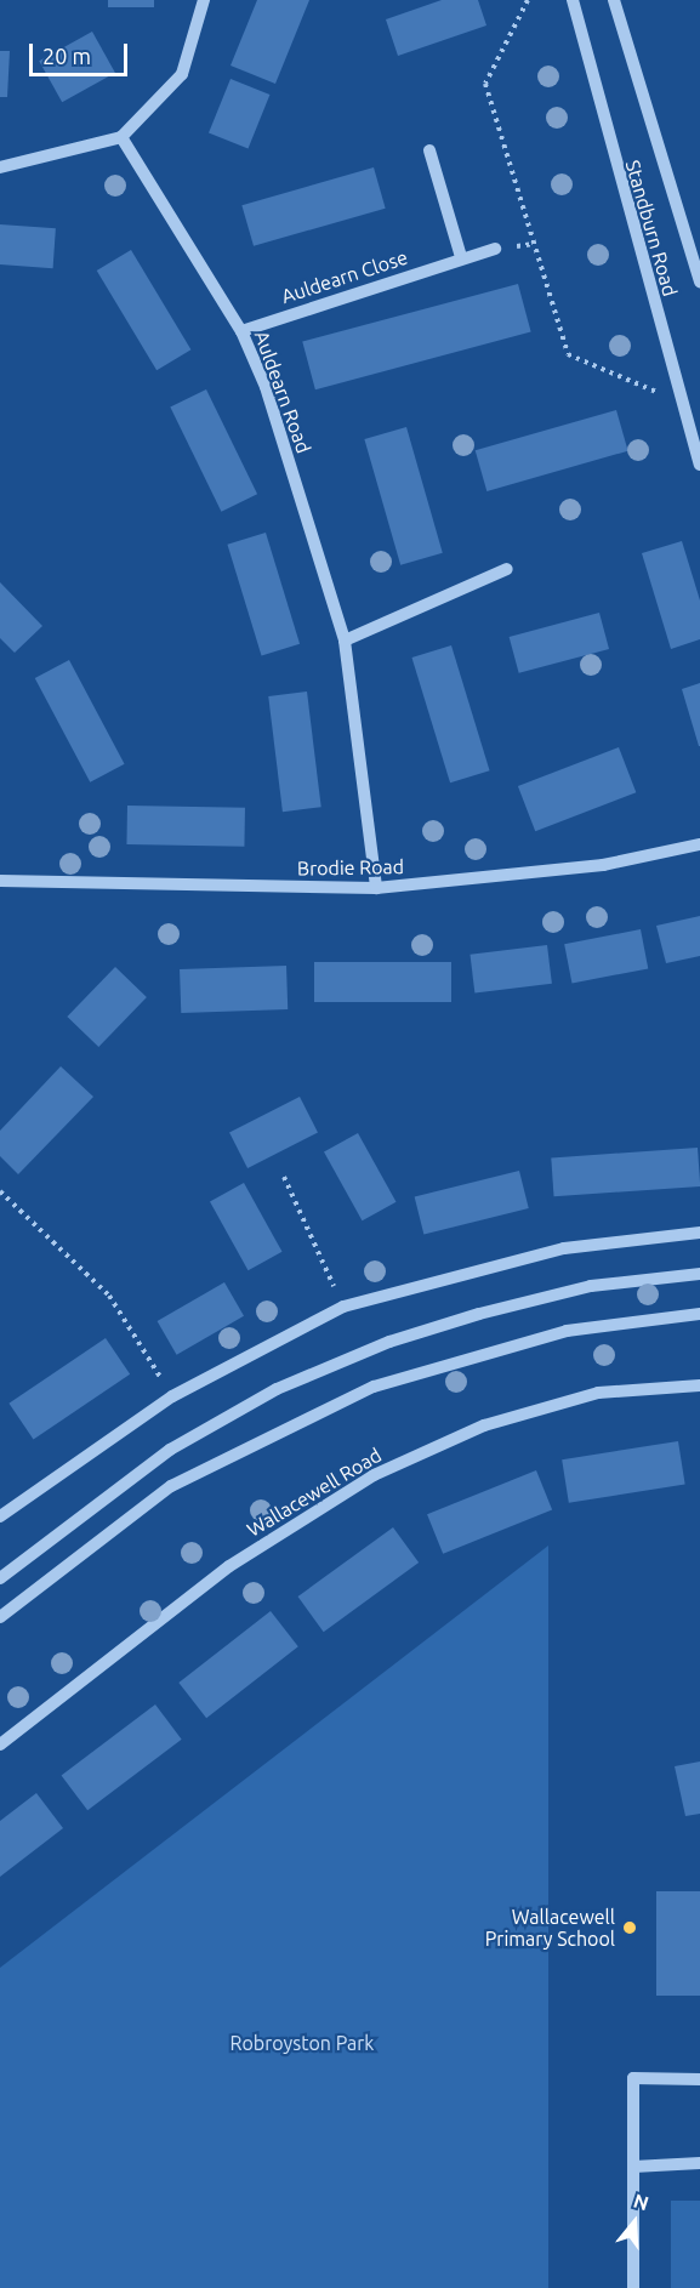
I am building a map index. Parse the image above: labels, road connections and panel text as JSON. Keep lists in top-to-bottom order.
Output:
{
  "streets": {
    "street": [
      "Standburn Road",
      "Auldearn Close",
      "Auldearn Road",
      "Brodie Road",
      "Wallacewell Road"
    ]
  },
  "crossings": [
    ["Auldearn Close", "Auldearn Road"],
    ["Auldearn Road", "Brodie Road"]
  ],
  "parks": ["Robroyston Park"],
  "places": ["Wallacewell Primary School"],
  "scale_bar": "20 m",
  "north": "top"
}
